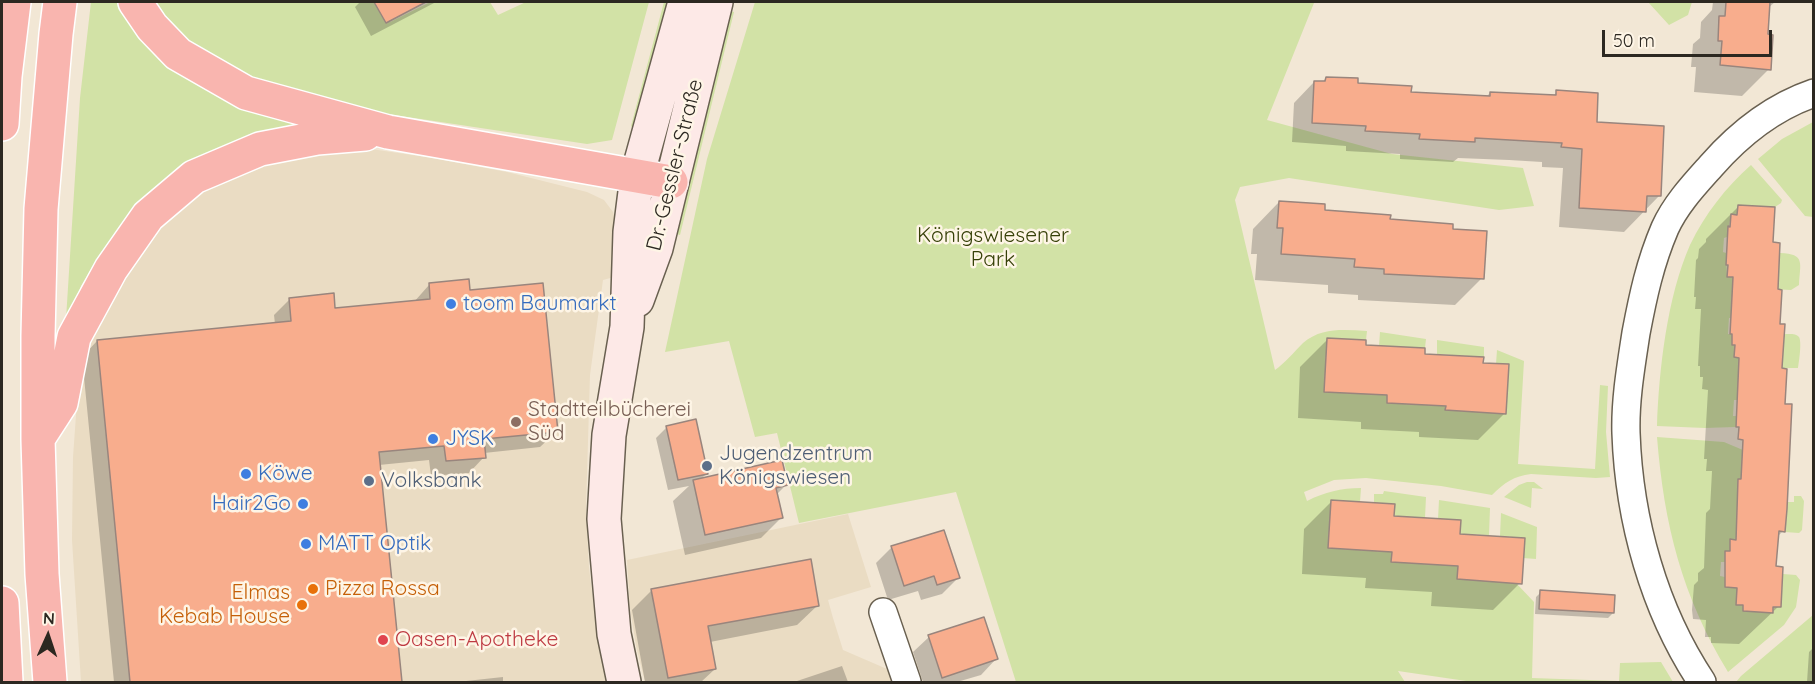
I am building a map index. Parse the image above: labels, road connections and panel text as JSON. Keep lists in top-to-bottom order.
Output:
{
  "streets": {
    "street": ["Dr.-Gessler-Straße"]
  },
  "parks": ["Königswiesener Park"],
  "places": [
    "toom Baumarkt",
    "Stadtteilbücherei Süd",
    "JYSK",
    "Jugendzentrum Königswiesen",
    "Köwe",
    "Volksbank",
    "Hair2Go",
    "MATT Optik",
    "Pizza Rossa",
    "Elmas Kebab House",
    "Oasen-Apotheke"
  ],
  "scale_bar": "50 m",
  "north": "top"
}
